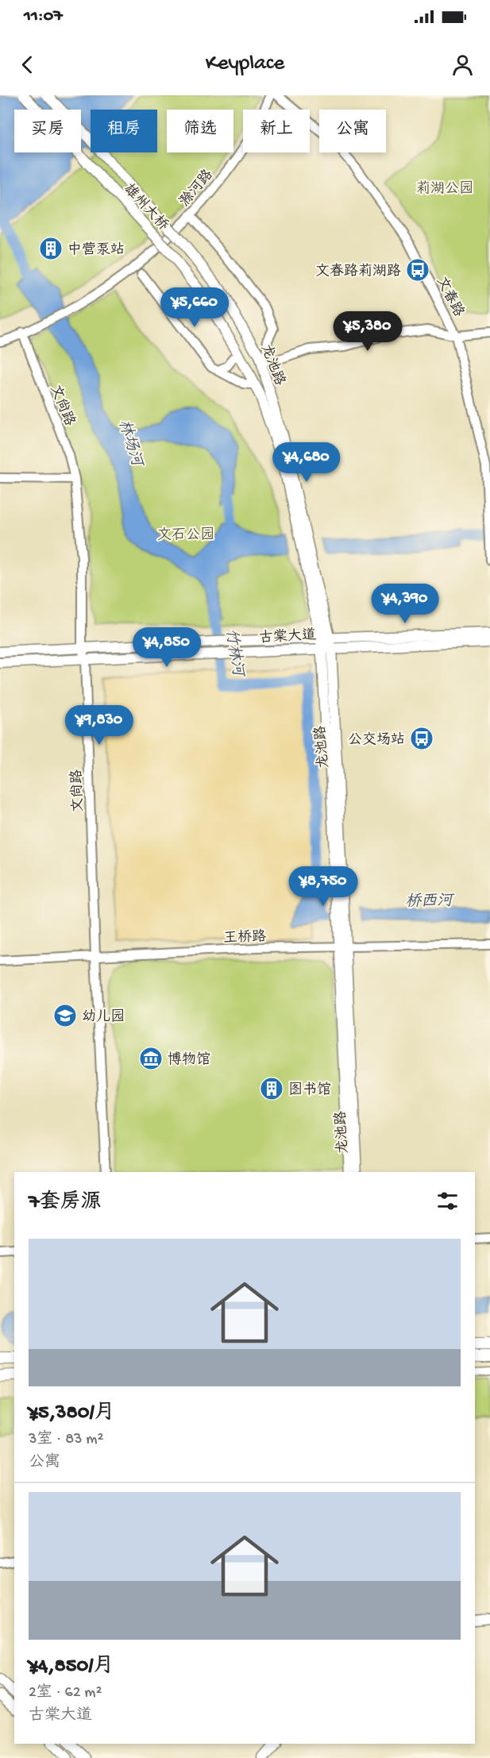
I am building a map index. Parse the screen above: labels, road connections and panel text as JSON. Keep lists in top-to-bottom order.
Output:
{
  "streets": {
    "main road": ["雄州大桥", "龙池路", "古棠大道"],
    "street": [
      "滁河路",
      "文春路",
      "文尚路",
      "王桥路"
    ]
  },
  "crossings": [
    ["滁河路", "文尚路"],
    ["雄州大桥", "龙池路"],
    ["龙池路", "古棠大道"],
    ["龙池路", "王桥路"],
    ["文尚路", "古棠大道"],
    ["文尚路", "王桥路"]
  ],
  "water": ["林场河", "竹林河", "桥西河"],
  "parks": ["莉湖公园", "文石公园"],
  "places": {
    "building": ["中营泵站", "图书馆"],
    "bus stop": ["文春路莉湖路", "公交场站"],
    "school or university": ["幼儿园"],
    "museum": ["博物馆"]
  },
  "page": {
    "status": "11:07",
    "header": "Keyplace",
    "chip": [
      "买房",
      "租房",
      "筛选",
      "新上",
      "公寓"
    ],
    "price": [
      "¥5,660",
      "¥5,380",
      "¥4,680",
      "¥4,390",
      "¥4,850",
      "¥9,830",
      "¥8,750"
    ],
    "heading": "7套房源",
    "list": [
      {
        "name": "¥5,380/月",
        "note": "3室 · 83 m² · 公寓"
      },
      {
        "name": "¥4,850/月",
        "note": "2室 · 62 m² · 古棠大道"
      }
    ]
  }
}
